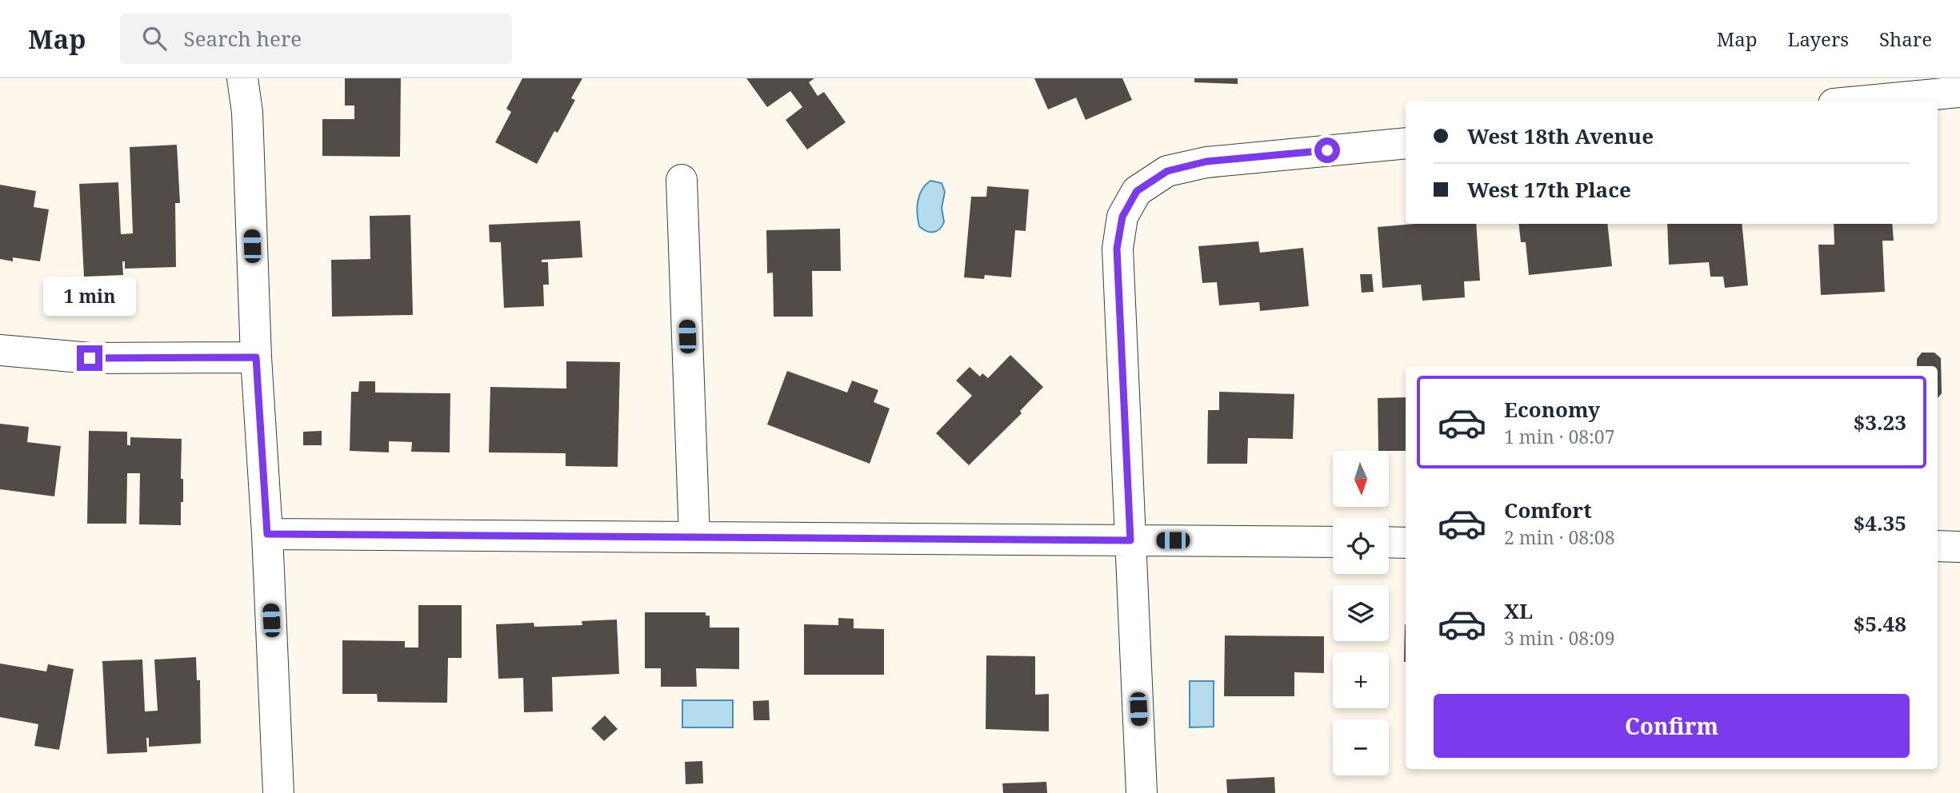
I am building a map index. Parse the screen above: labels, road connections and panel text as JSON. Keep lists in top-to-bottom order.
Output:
{
  "north": "bottom",
  "page": {
    "header": "Map",
    "search": "Search here",
    "nav": ["Map", "Layers", "Share"],
    "banner": ["West 18th Avenue", "West 17th Place"],
    "bubble": "1 min",
    "list": [
      {
        "name": "Economy",
        "note": "1 min · 08:07",
        "value": "$3.23"
      },
      {
        "name": "Comfort",
        "note": "2 min · 08:08",
        "value": "$4.35"
      },
      {
        "name": "XL",
        "note": "3 min · 08:09",
        "value": "$5.48"
      }
    ],
    "map_buttons": ["+", "−"],
    "buttons": "Confirm"
  }
}
